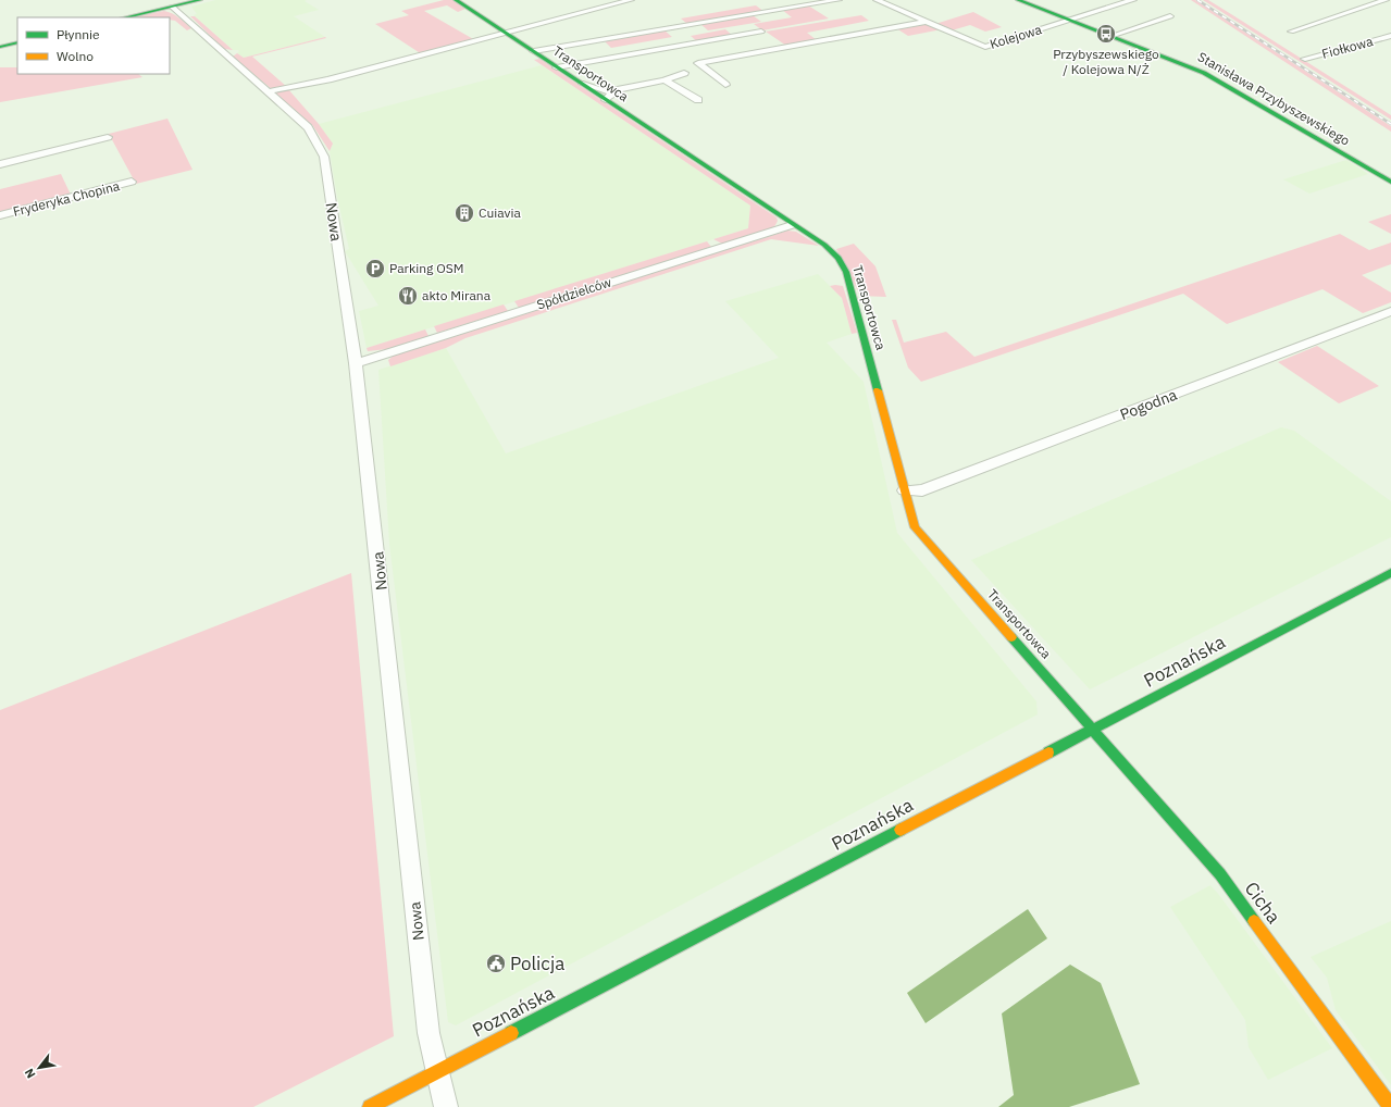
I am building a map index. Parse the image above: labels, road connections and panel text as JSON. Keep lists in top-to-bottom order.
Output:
{
  "streets": {
    "street": [
      "Kolejowa",
      "Fiołkowa",
      "Transportowca",
      "Stanisława Przybyszewskiego",
      "Fryderyka Chopina",
      "Nowa",
      "Spółdzielców",
      "Pogodna",
      "Poznańska",
      "Cicha"
    ]
  },
  "crossings": [
    ["Kolejowa", "Stanisława Przybyszewskiego"],
    ["Transportowca", "Spółdzielców"],
    ["Transportowca", "Pogodna"],
    ["Transportowca", "Poznańska"],
    ["Transportowca", "Cicha"],
    ["Nowa", "Spółdzielców"],
    ["Nowa", "Poznańska"],
    ["Poznańska", "Cicha"]
  ],
  "places": {
    "bus stop": ["Przybyszewskiego / Kolejowa N/Ż"],
    "building": ["Cuiavia"],
    "parking": ["Parking OSM"],
    "restaurant": ["akto Mirana"],
    "public building": ["Policja"]
  },
  "legend": ["Płynnie", "Wolno"],
  "north": "bottom left"
}
